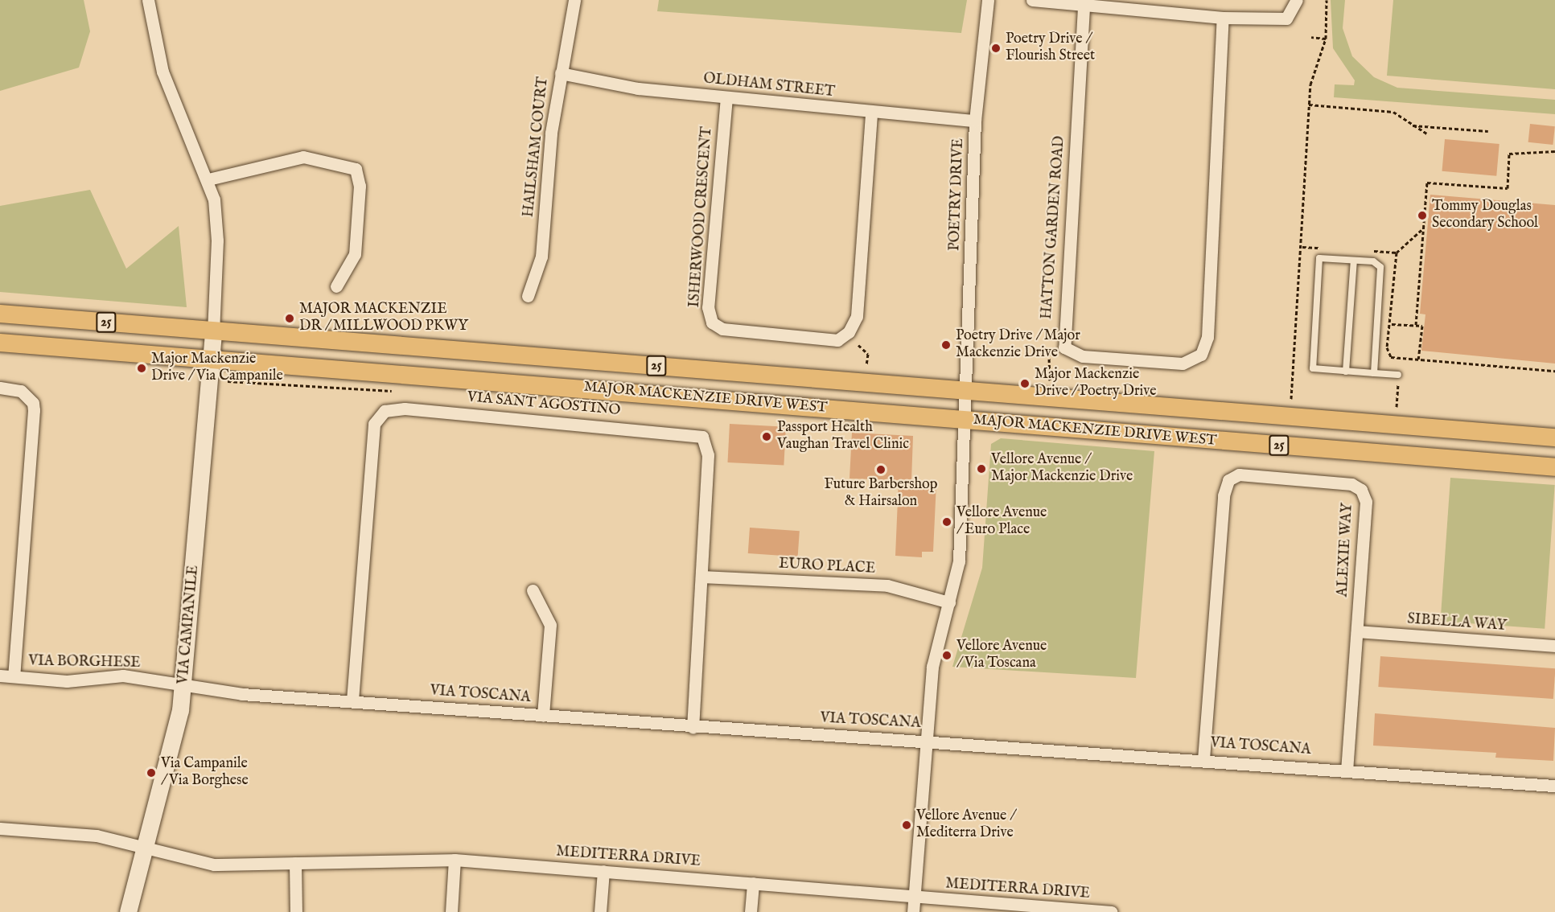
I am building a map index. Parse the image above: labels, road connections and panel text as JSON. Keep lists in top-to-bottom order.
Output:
{
  "streets": {
    "main road": ["25", "MAJOR MACKENZIE DRIVE WEST"],
    "street": [
      "OLDHAM STREET",
      "HAILSHAM COURT",
      "POETRY DRIVE",
      "ISHERWOOD CRESCENT",
      "HATTON GARDEN ROAD",
      "VIA SANT AGOSTINO",
      "ALEXIE WAY",
      "EURO PLACE",
      "SIBELLA WAY",
      "VIA CAMPANILE",
      "VIA BORGHESE",
      "VIA TOSCANA",
      "MEDITERRA DRIVE"
    ]
  },
  "crossings": [
    ["OLDHAM STREET", "HAILSHAM COURT"],
    ["OLDHAM STREET", "POETRY DRIVE"],
    ["OLDHAM STREET", "ISHERWOOD CRESCENT"],
    ["POETRY DRIVE", "MAJOR MACKENZIE DRIVE WEST"],
    ["POETRY DRIVE", "EURO PLACE"],
    ["POETRY DRIVE", "VIA TOSCANA"],
    ["POETRY DRIVE", "MEDITERRA DRIVE"],
    ["MAJOR MACKENZIE DRIVE WEST", "VIA CAMPANILE"],
    ["VIA SANT AGOSTINO", "EURO PLACE"],
    ["VIA SANT AGOSTINO", "VIA TOSCANA"],
    ["ALEXIE WAY", "SIBELLA WAY"],
    ["ALEXIE WAY", "VIA TOSCANA"],
    ["VIA CAMPANILE", "VIA BORGHESE"],
    ["VIA CAMPANILE", "VIA TOSCANA"],
    ["VIA CAMPANILE", "MEDITERRA DRIVE"],
    ["VIA BORGHESE", "VIA TOSCANA"]
  ],
  "places": [
    "Poetry Drive / Flourish Street",
    "Tommy Douglas Secondary School",
    "MAJOR MACKENZIE DR / MILLWOOD PKWY",
    "Poetry Drive / Major Mackenzie Drive",
    "Major Mackenzie Drive / Via Campanile",
    "Major Mackenzie Drive / Poetry Drive",
    "Passport Health Vaughan Travel Clinic",
    "Vellore Avenue / Major Mackenzie Drive",
    "Future Barbershop & Hairsalon",
    "Vellore Avenue / Euro Place",
    "Vellore Avenue / Via Toscana",
    "Via Campanile / Via Borghese",
    "Vellore Avenue / Mediterra Drive"
  ]
}
